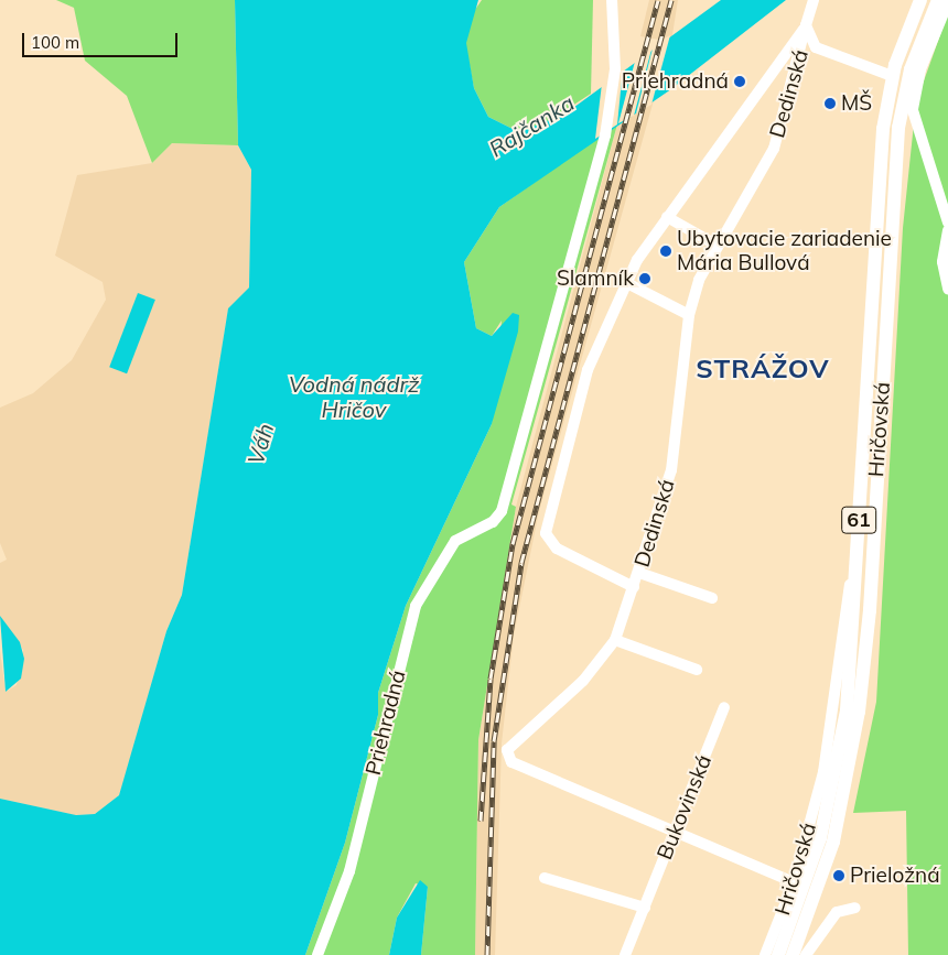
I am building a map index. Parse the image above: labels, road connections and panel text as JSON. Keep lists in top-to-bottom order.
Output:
{
  "streets": {
    "main road": ["Hričovská", "61"],
    "street": ["Dedinská", "Priehradná", "Bukovinská"]
  },
  "crossings": [
    ["Dedinská", "Bukovinská"]
  ],
  "districts": ["STRÁŽOV"],
  "water": ["Rajčanka", "Vodná nádrž Hričov", "Váh"],
  "places": [
    "Priehradná",
    "MŠ",
    "Ubytovacie zariadenie Mária Bullová",
    "Slamník",
    "Prieložná"
  ],
  "scale_bar": "100 m"
}
